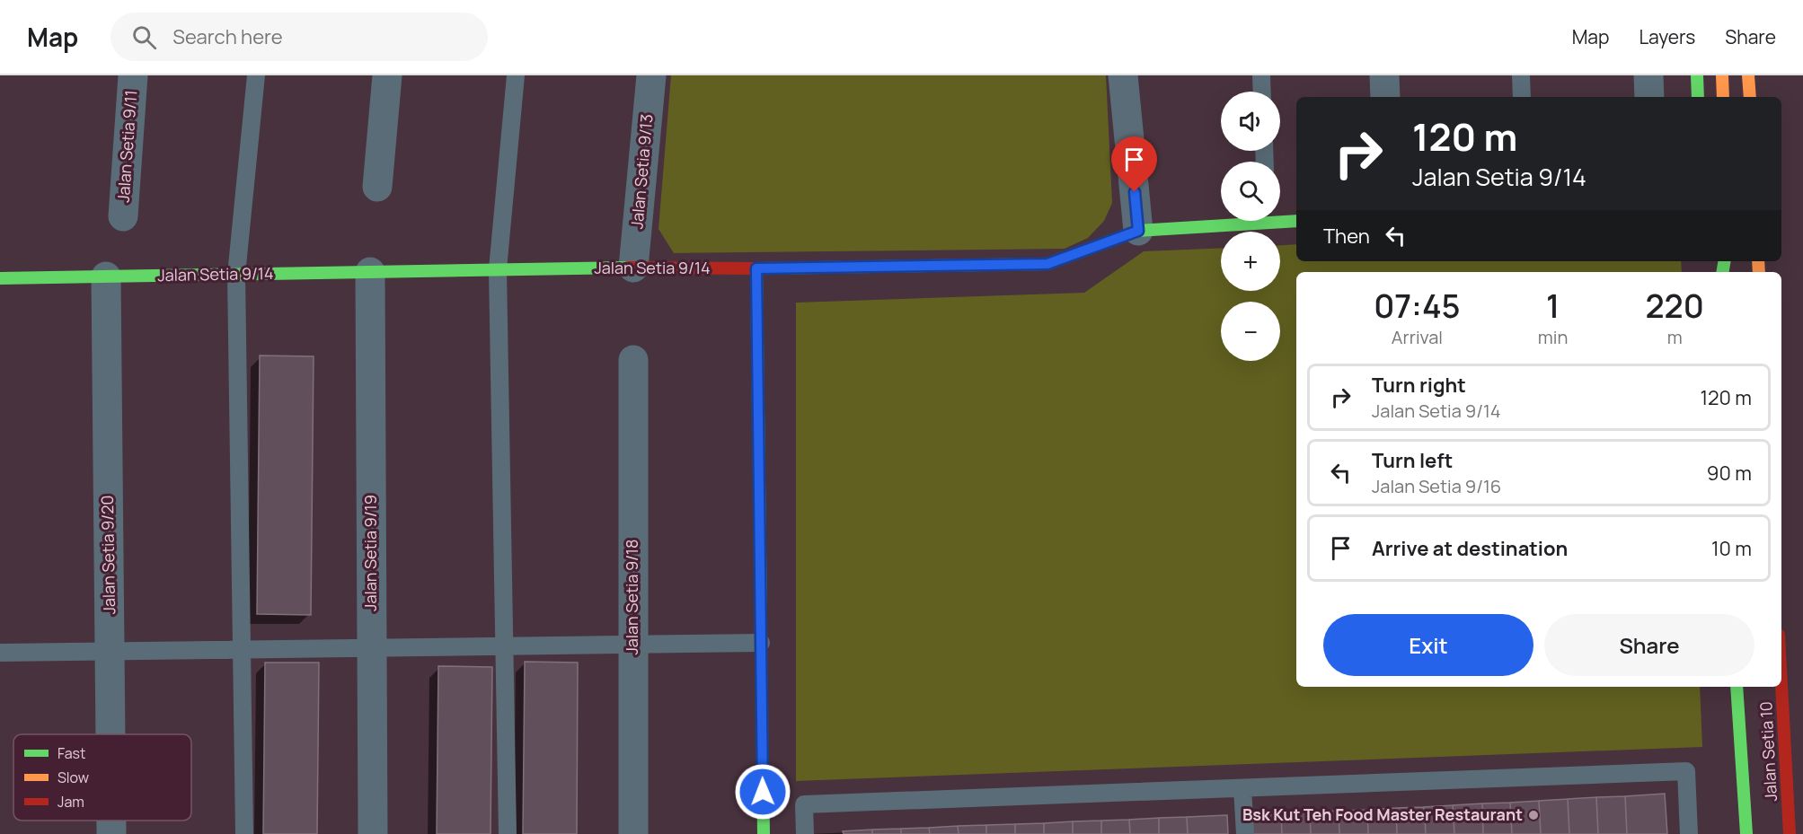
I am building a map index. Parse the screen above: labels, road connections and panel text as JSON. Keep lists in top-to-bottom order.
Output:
{
  "streets": {
    "street": [
      "Jalan Setia 9/11",
      "Jalan Setia 9/13",
      "Jalan Setia 9/14",
      "Jalan Setia 9/19",
      "Jalan Setia 9/20",
      "Jalan Setia 9/18",
      "Jalan Setia 10"
    ]
  },
  "crossings": [
    ["Jalan Setia 9/13", "Jalan Setia 9/14"],
    ["Jalan Setia 9/14", "Jalan Setia 9/19"],
    ["Jalan Setia 9/14", "Jalan Setia 9/20"]
  ],
  "places": ["Bsk Kut Teh Food Master Restaurant"],
  "legend": ["Fast", "Slow", "Jam"],
  "page": {
    "header": "Map",
    "search": "Search here",
    "nav": ["Map", "Layers", "Share"],
    "map_buttons": ["+", "−"],
    "turn": ["120 m", "Jalan Setia 9/14"],
    "then": "Then",
    "eta": [
      "07:45",
      "Arrival",
      "1",
      "min",
      "220",
      "m"
    ],
    "list": [
      {
        "name": "Turn right",
        "note": "Jalan Setia 9/14",
        "value": "120 m"
      },
      {
        "name": "Turn left",
        "note": "Jalan Setia 9/16",
        "value": "90 m"
      },
      {
        "name": "Arrive at destination",
        "value": "10 m"
      }
    ],
    "buttons": ["Exit", "Share"]
  }
}
